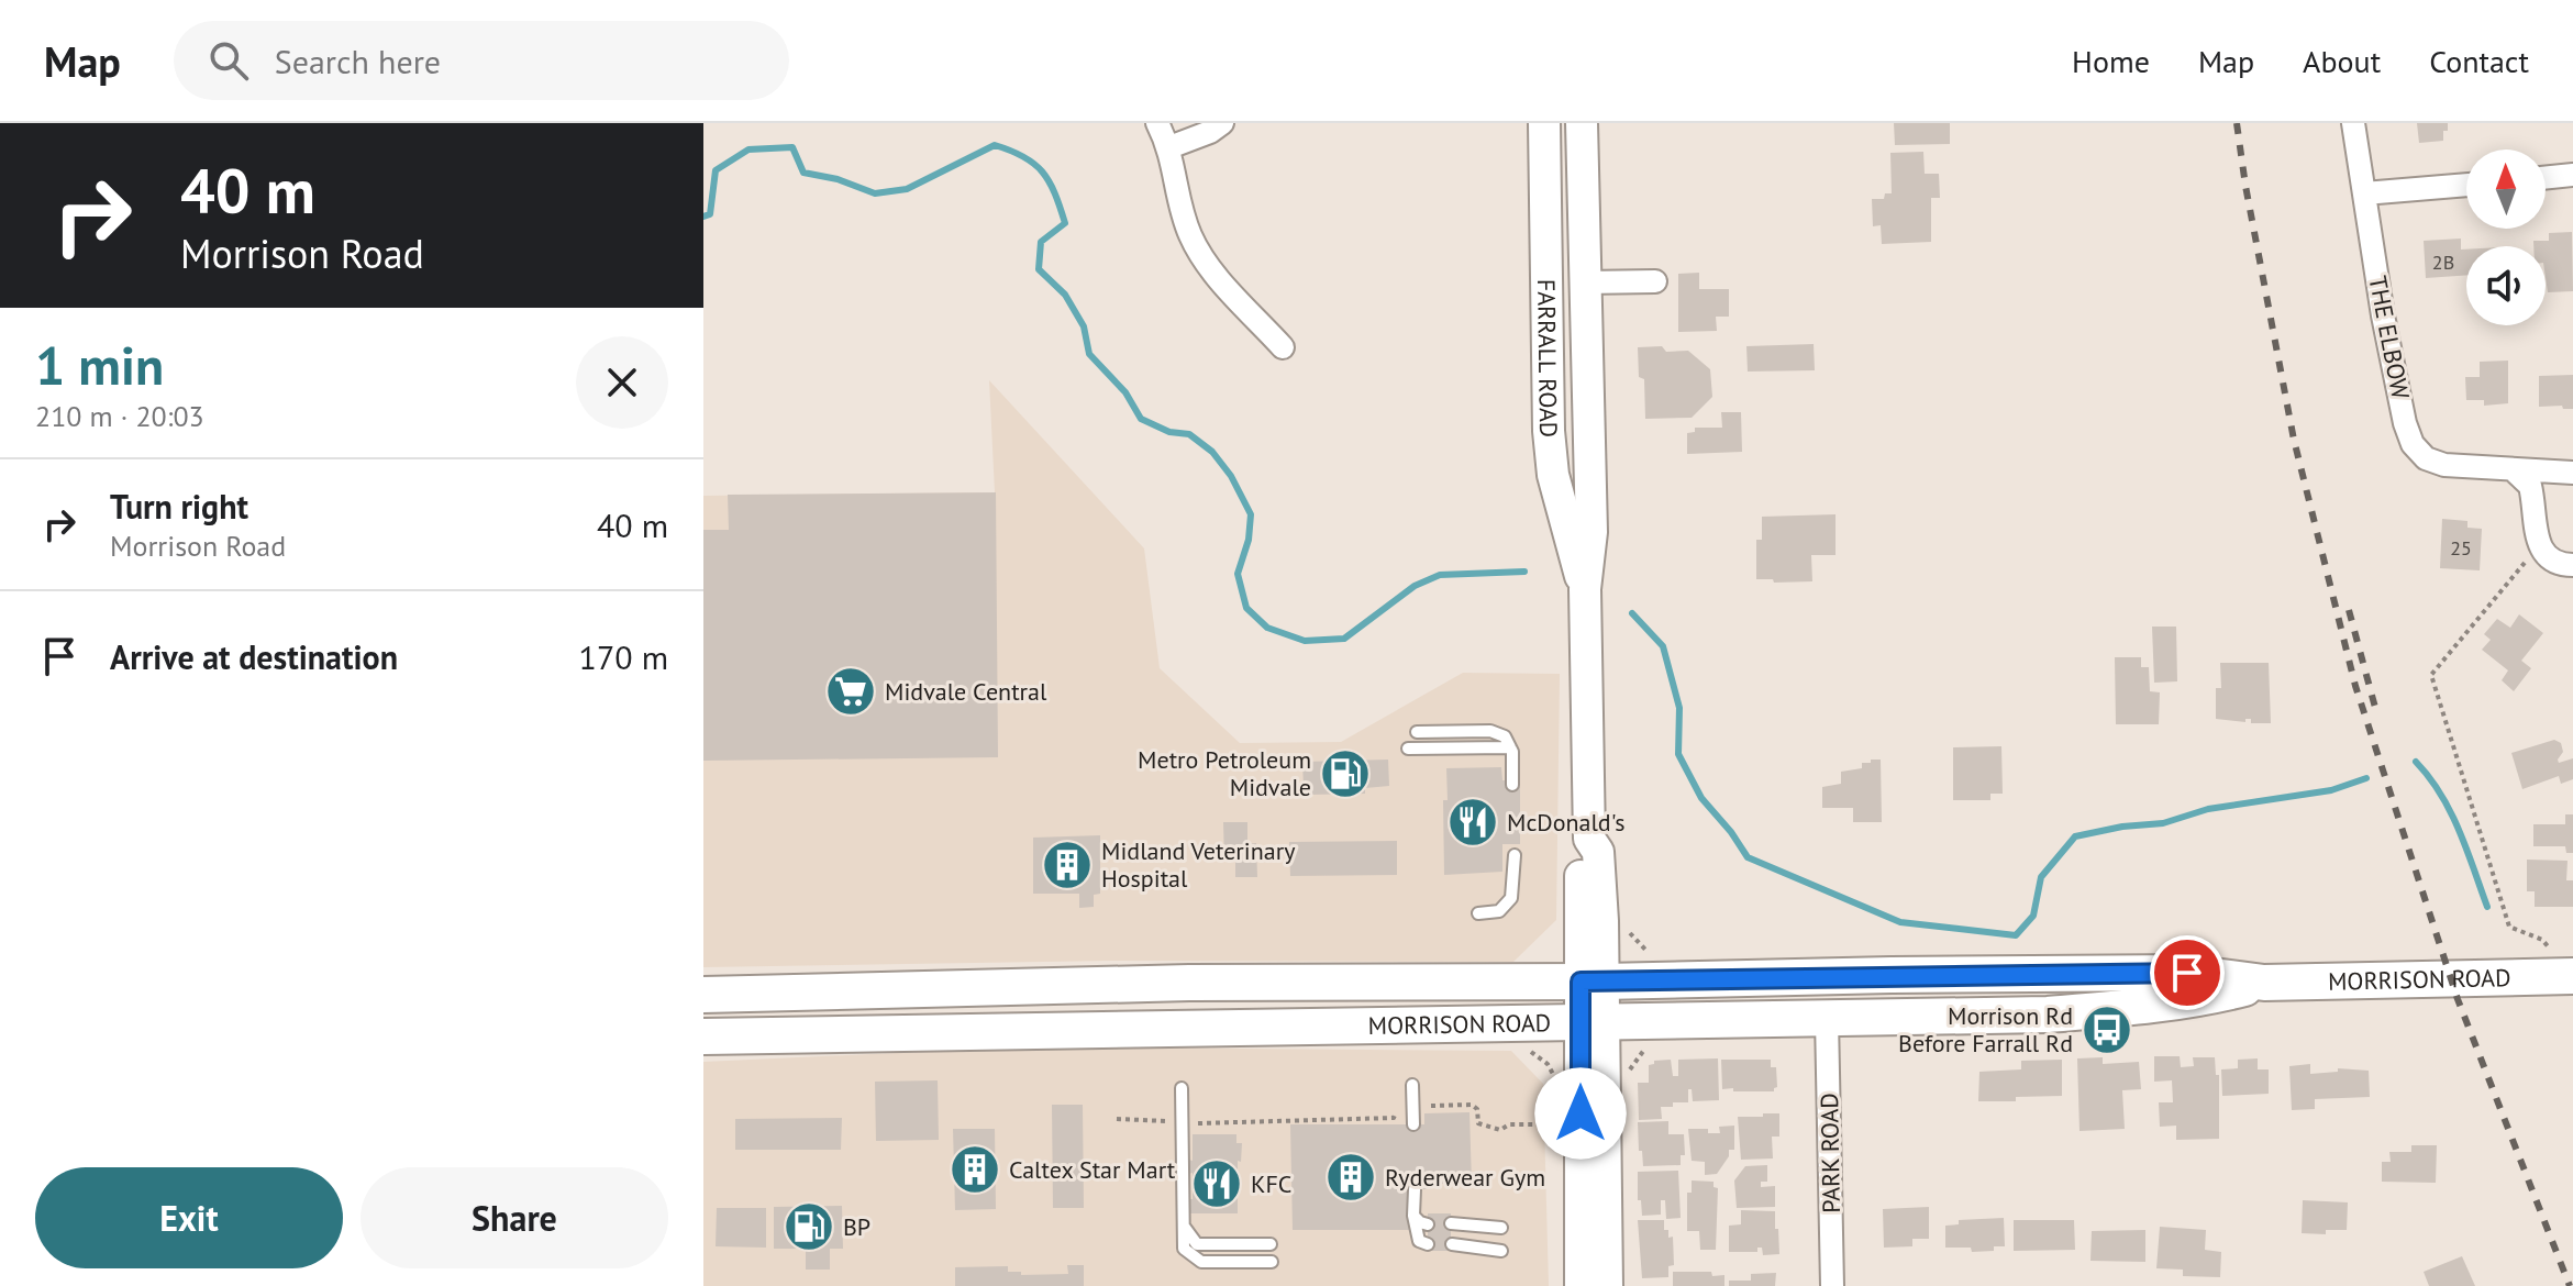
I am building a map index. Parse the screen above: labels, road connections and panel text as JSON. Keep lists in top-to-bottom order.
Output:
{
  "streets": {
    "main road": ["FARRALL ROAD", "MORRISON ROAD"],
    "street": ["THE ELBOW", "PARK ROAD"]
  },
  "crossings": [
    ["FARRALL ROAD", "MORRISON ROAD"],
    ["MORRISON ROAD", "PARK ROAD"]
  ],
  "places": {
    "supermarket": ["Midvale Central"],
    "fuel station": ["Metro Petroleum Midvale", "BP"],
    "restaurant": ["McDonald's", "KFC"],
    "building": ["Midland Veterinary Hospital", "Caltex Star Mart", "Ryderwear Gym"],
    "bus stop": ["Morrison Rd Before Farrall Rd"]
  },
  "house_numbers": ["2B", "25"],
  "north": "top",
  "page": {
    "header": "Map",
    "search": "Search here",
    "nav": [
      "Home",
      "Map",
      "About",
      "Contact"
    ],
    "turn": ["40 m", "Morrison Road"],
    "heading": ["1 min", "210 m · 20:03"],
    "list": [
      {
        "name": "Turn right",
        "note": "Morrison Road",
        "value": "40 m"
      },
      {
        "name": "Arrive at destination",
        "value": "170 m"
      }
    ],
    "buttons": ["Exit", "Share"]
  }
}
